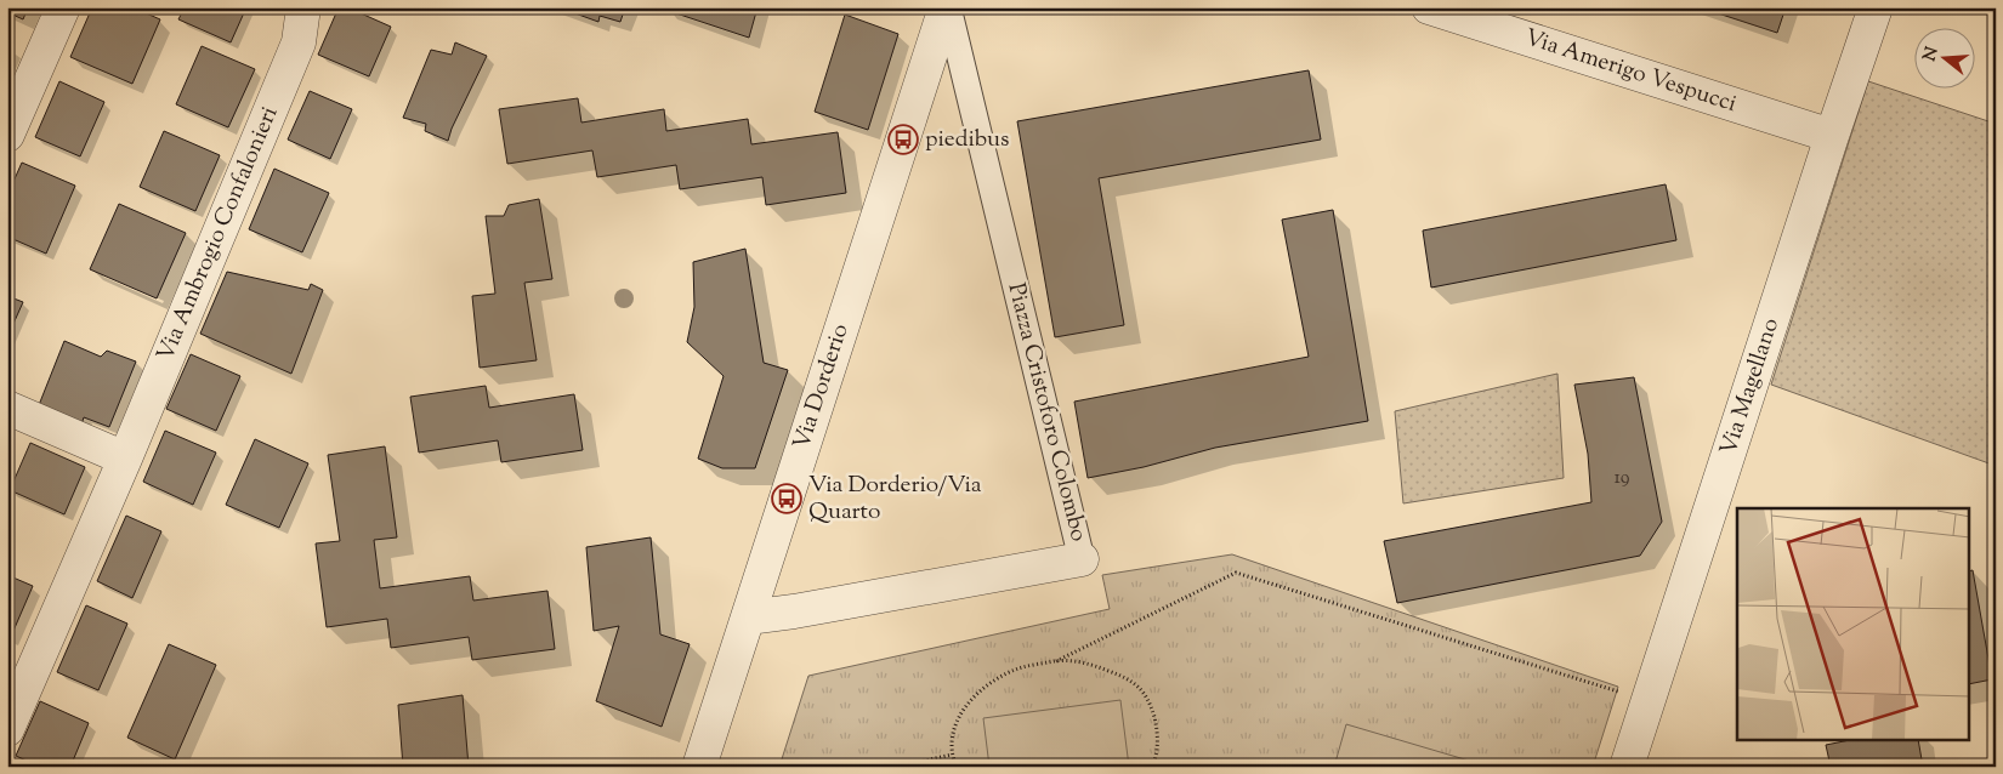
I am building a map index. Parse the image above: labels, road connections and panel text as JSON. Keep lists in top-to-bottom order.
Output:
{
  "streets": {
    "street": [
      "Via Amerigo Vespucci",
      "Via Ambrogio Confalonieri",
      "Via Dorderio",
      "Via Magellano",
      "Piazza Cristoforo Colombo"
    ]
  },
  "crossings": [
    ["Via Amerigo Vespucci", "Via Magellano"],
    ["Via Dorderio", "Piazza Cristoforo Colombo"]
  ],
  "places": {
    "bus stop": ["piedibus", "Via Dorderio/Via Quarto"]
  },
  "house_numbers": ["19"],
  "north": "left"
}
